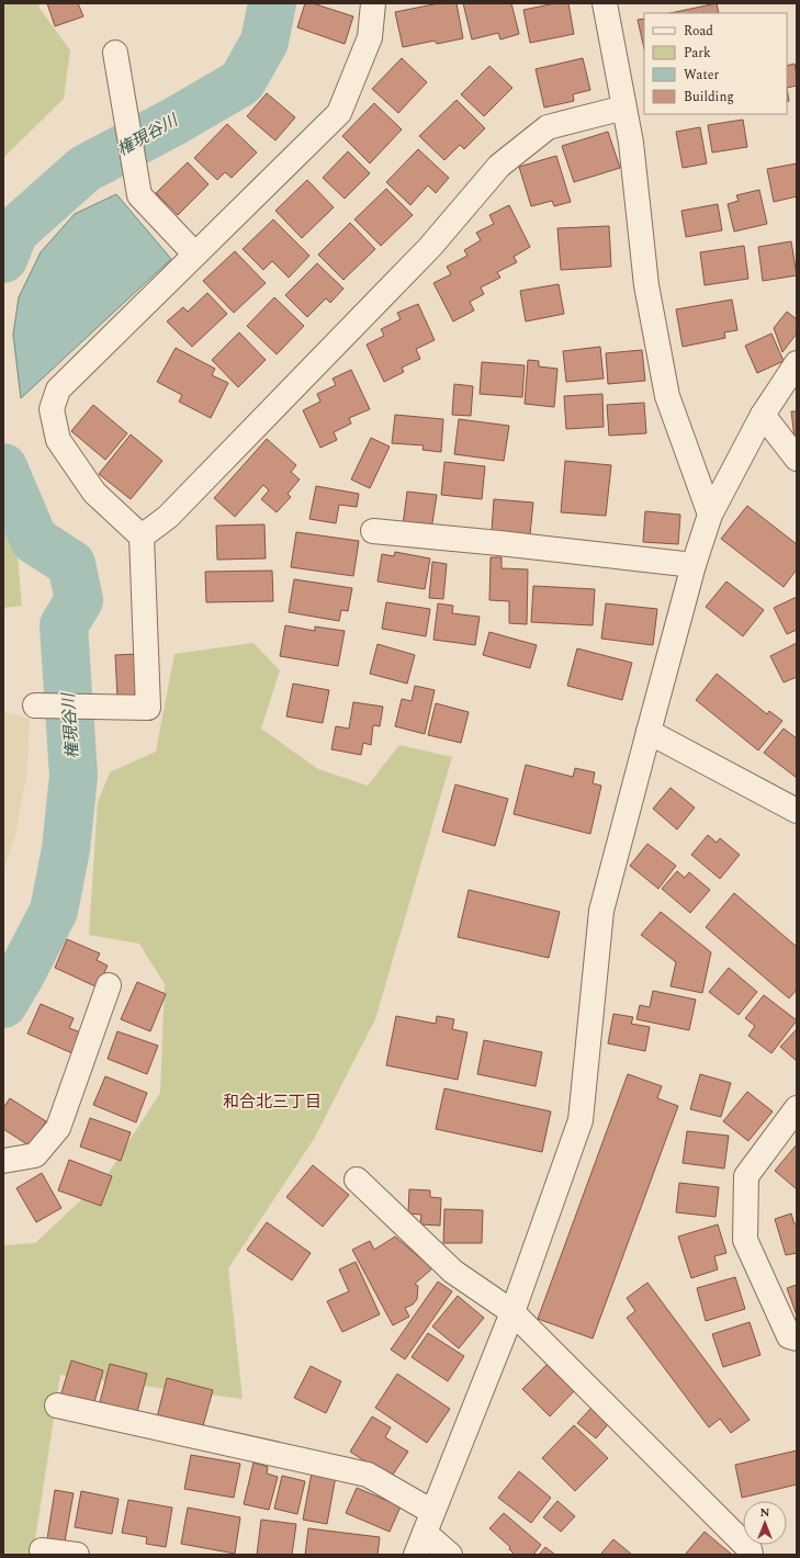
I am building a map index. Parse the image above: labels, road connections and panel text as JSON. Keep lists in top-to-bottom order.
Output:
{
  "districts": ["和合北三丁目"],
  "water": ["権現谷川"],
  "legend": [
    "Road",
    "Park",
    "Water",
    "Building"
  ],
  "north": "top"
}
